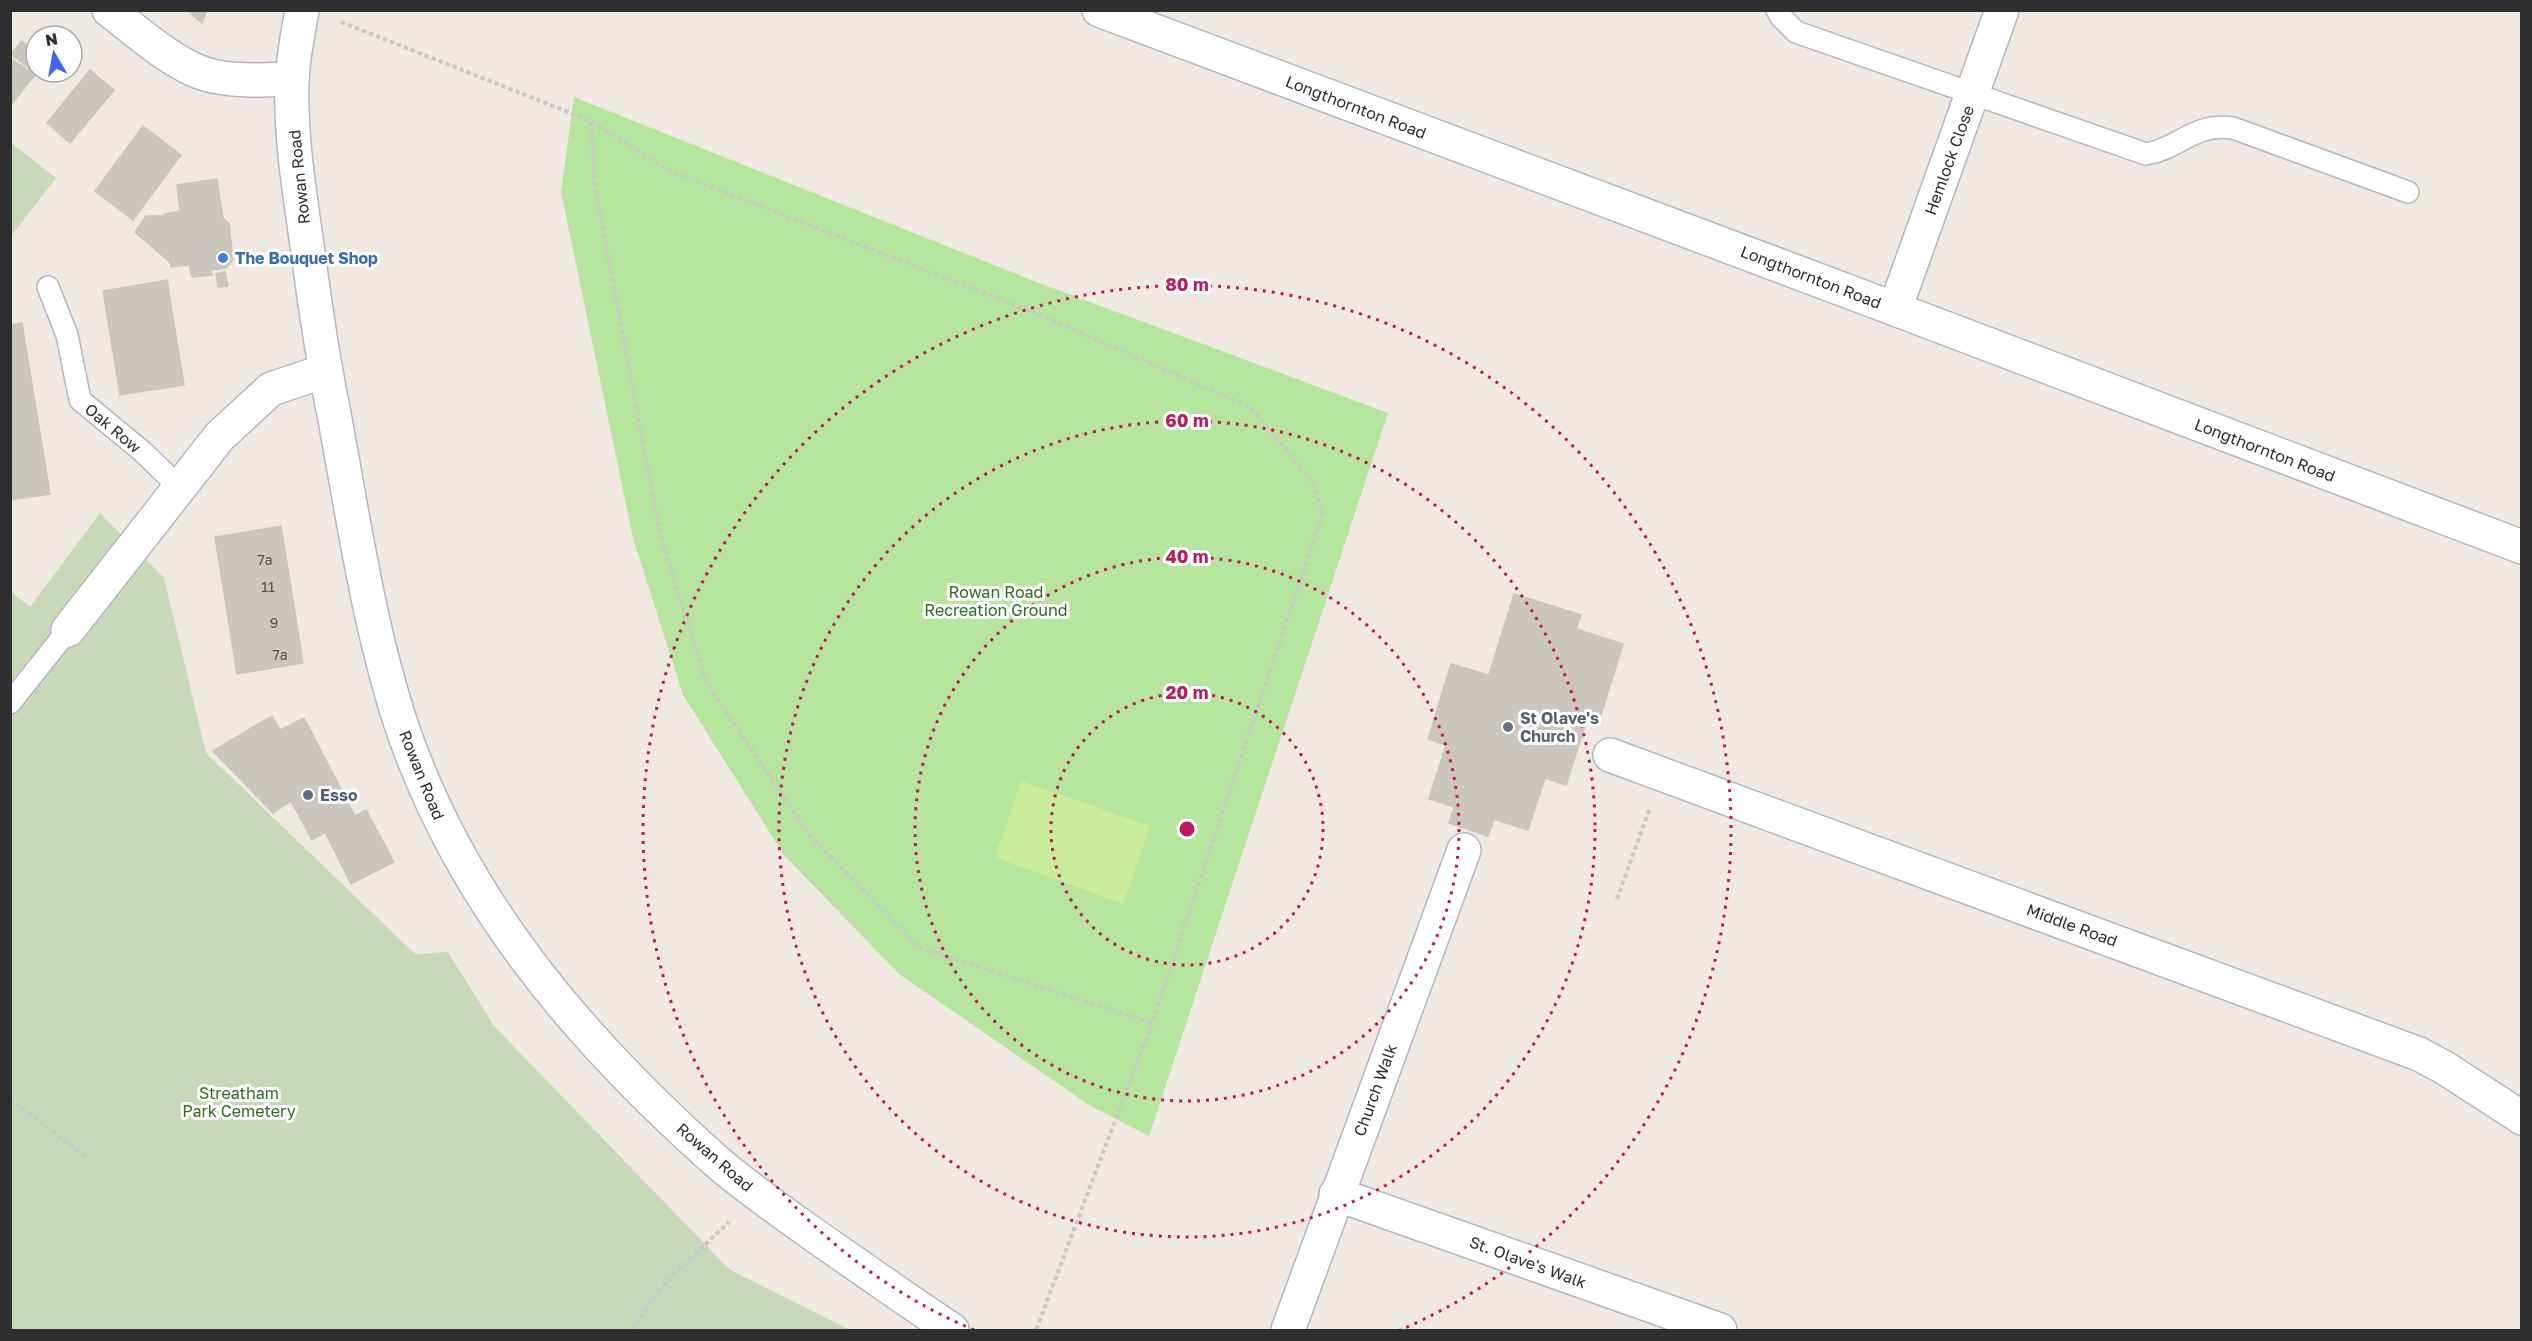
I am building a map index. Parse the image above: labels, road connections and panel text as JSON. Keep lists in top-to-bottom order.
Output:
{
  "streets": {
    "street": [
      "Longthornton Road",
      "Hemlock Close",
      "Rowan Road",
      "Middle Road",
      "Church Walk",
      "St. Olave's Walk"
    ],
    "lane": ["Oak Row"]
  },
  "crossings": [
    ["Longthornton Road", "Hemlock Close"],
    ["Church Walk", "St. Olave's Walk"]
  ],
  "parks": ["Rowan Road Recreation Ground", "Streatham Park Cemetery"],
  "places": ["The Bouquet Shop", "St Olave's Church", "Esso"],
  "house_numbers": [
    "7a",
    "11",
    "9",
    "7a"
  ],
  "north": "top",
  "rings": [
    "80 m",
    "60 m",
    "40 m",
    "20 m"
  ]
}
